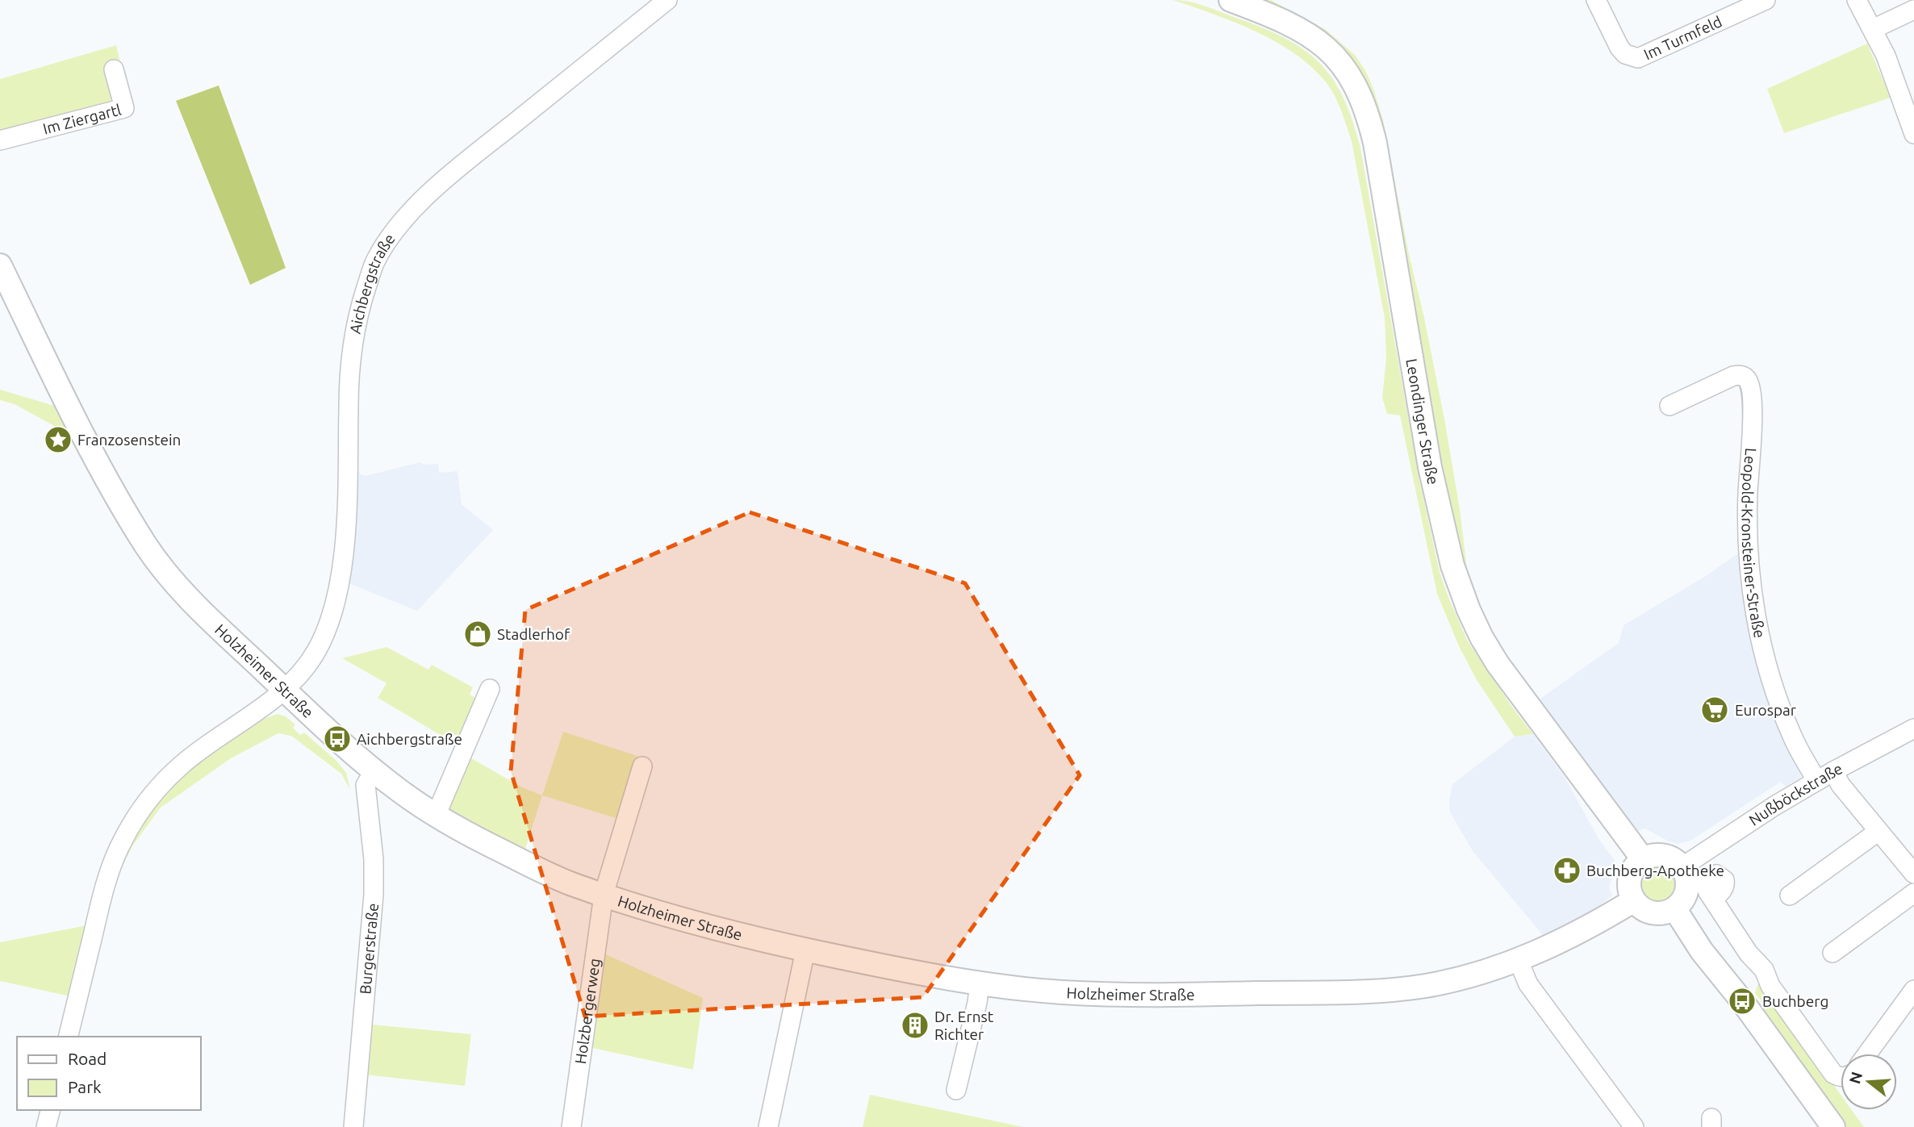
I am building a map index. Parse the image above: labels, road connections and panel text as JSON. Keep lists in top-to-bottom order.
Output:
{
  "streets": {
    "street": [
      "Im Turmfeld",
      "Im Ziergartl",
      "Aichbergstraße",
      "Leondinger Straße",
      "Leopold-Kronsteiner-Straße",
      "Holzheimer Straße",
      "Nußböckstraße",
      "Burgerstraße",
      "Holzbergerweg"
    ]
  },
  "crossings": [
    ["Aichbergstraße", "Holzheimer Straße"],
    ["Leondinger Straße", "Holzheimer Straße"],
    ["Leondinger Straße", "Nußböckstraße"],
    ["Leopold-Kronsteiner-Straße", "Nußböckstraße"],
    ["Holzheimer Straße", "Nußböckstraße"],
    ["Holzheimer Straße", "Burgerstraße"],
    ["Holzheimer Straße", "Holzbergerweg"]
  ],
  "places": {
    "place": ["Franzosenstein"],
    "shop": ["Stadlerhof"],
    "supermarket": ["Eurospar"],
    "bus stop": ["Aichbergstraße", "Buchberg"],
    "pharmacy": ["Buchberg-Apotheke"],
    "building": ["Dr. Ernst Richter"]
  },
  "legend": ["Road", "Park"],
  "north": "left"
}
